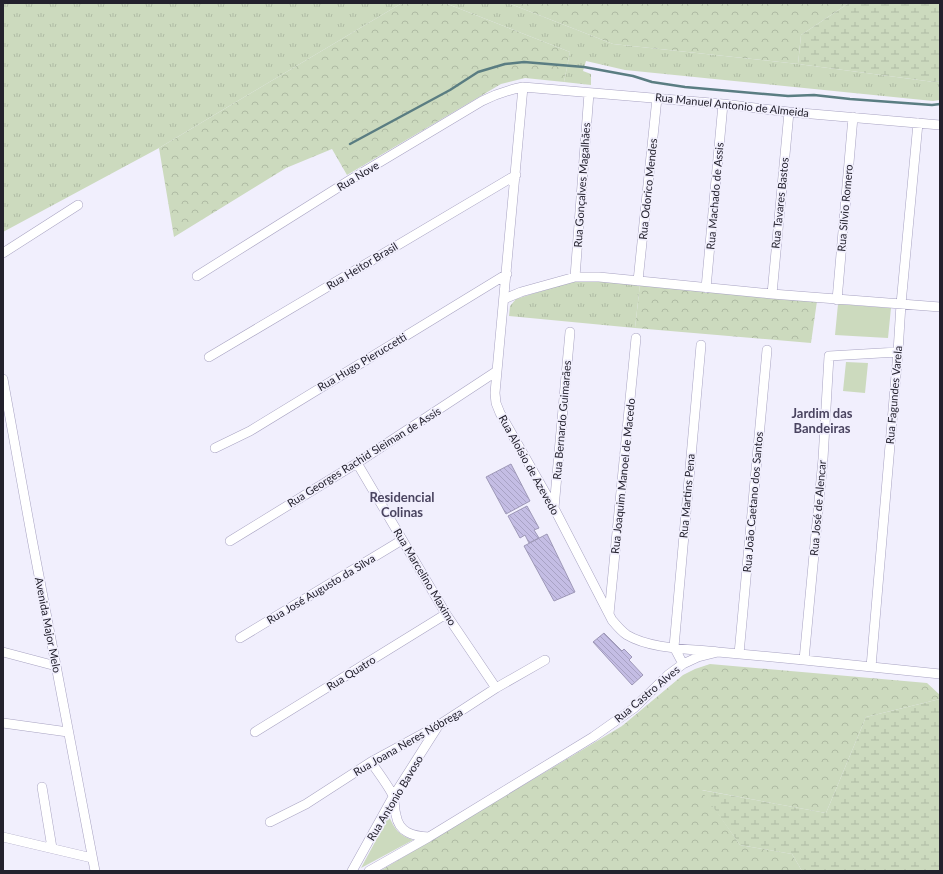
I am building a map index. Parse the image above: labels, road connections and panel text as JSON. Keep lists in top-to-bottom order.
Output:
{
  "streets": {
    "street": [
      "Rua Manuel Antonio de Almeida",
      "Rua Nove",
      "Rua Gonçalves Magalhães",
      "Rua Odorico Mendes",
      "Rua Machado de Assis",
      "Rua Tavares Bastos",
      "Rua Sílvio Romero",
      "Rua Heitor Brasil",
      "Rua Hugo Pieruccetti",
      "Rua Fagundes Varela",
      "Rua Bernardo Guimarães",
      "Rua Georges Rachid Sleiman de Assis",
      "Rua Aloísio de Azevedo",
      "Rua Joaquim Manoel de Macedo",
      "Rua Martins Pena",
      "Rua João Caetano dos Santos",
      "Rua José de Alencar",
      "Rua Marcelino Maximo",
      "Rua José Augusto da Silva",
      "Avenida Major Melo",
      "Rua Quatro",
      "Rua Castro Alves",
      "Rua Joana Neres Nóbrega",
      "Rua Antonio Bavoso"
    ]
  },
  "crossings": [
    ["Rua Manuel Antonio de Almeida", "Rua Nove"],
    ["Rua Manuel Antonio de Almeida", "Rua Gonçalves Magalhães"],
    ["Rua Manuel Antonio de Almeida", "Rua Odorico Mendes"],
    ["Rua Manuel Antonio de Almeida", "Rua Machado de Assis"],
    ["Rua Manuel Antonio de Almeida", "Rua Tavares Bastos"],
    ["Rua Manuel Antonio de Almeida", "Rua Sílvio Romero"],
    ["Rua Manuel Antonio de Almeida", "Rua Fagundes Varela"],
    ["Rua Manuel Antonio de Almeida", "Rua Aloísio de Azevedo"],
    ["Rua Nove", "Rua Aloísio de Azevedo"],
    ["Rua Heitor Brasil", "Rua Aloísio de Azevedo"],
    ["Rua Hugo Pieruccetti", "Rua Aloísio de Azevedo"],
    ["Rua Fagundes Varela", "Rua José de Alencar"],
    ["Rua Fagundes Varela", "Rua Castro Alves"],
    ["Rua Bernardo Guimarães", "Rua Aloísio de Azevedo"],
    ["Rua Georges Rachid Sleiman de Assis", "Rua Aloísio de Azevedo"],
    ["Rua Georges Rachid Sleiman de Assis", "Rua Marcelino Maximo"],
    ["Rua Aloísio de Azevedo", "Rua Joaquim Manoel de Macedo"],
    ["Rua Aloísio de Azevedo", "Rua Martins Pena"],
    ["Rua Aloísio de Azevedo", "Rua Castro Alves"],
    ["Rua João Caetano dos Santos", "Rua Castro Alves"],
    ["Rua José de Alencar", "Rua Castro Alves"],
    ["Rua Marcelino Maximo", "Rua José Augusto da Silva"],
    ["Rua Marcelino Maximo", "Rua Quatro"],
    ["Rua Marcelino Maximo", "Rua Joana Neres Nóbrega"],
    ["Rua Joana Neres Nóbrega", "Rua Antonio Bavoso"]
  ],
  "districts": ["Jardim das Bandeiras", "Residencial Colinas"]
}
